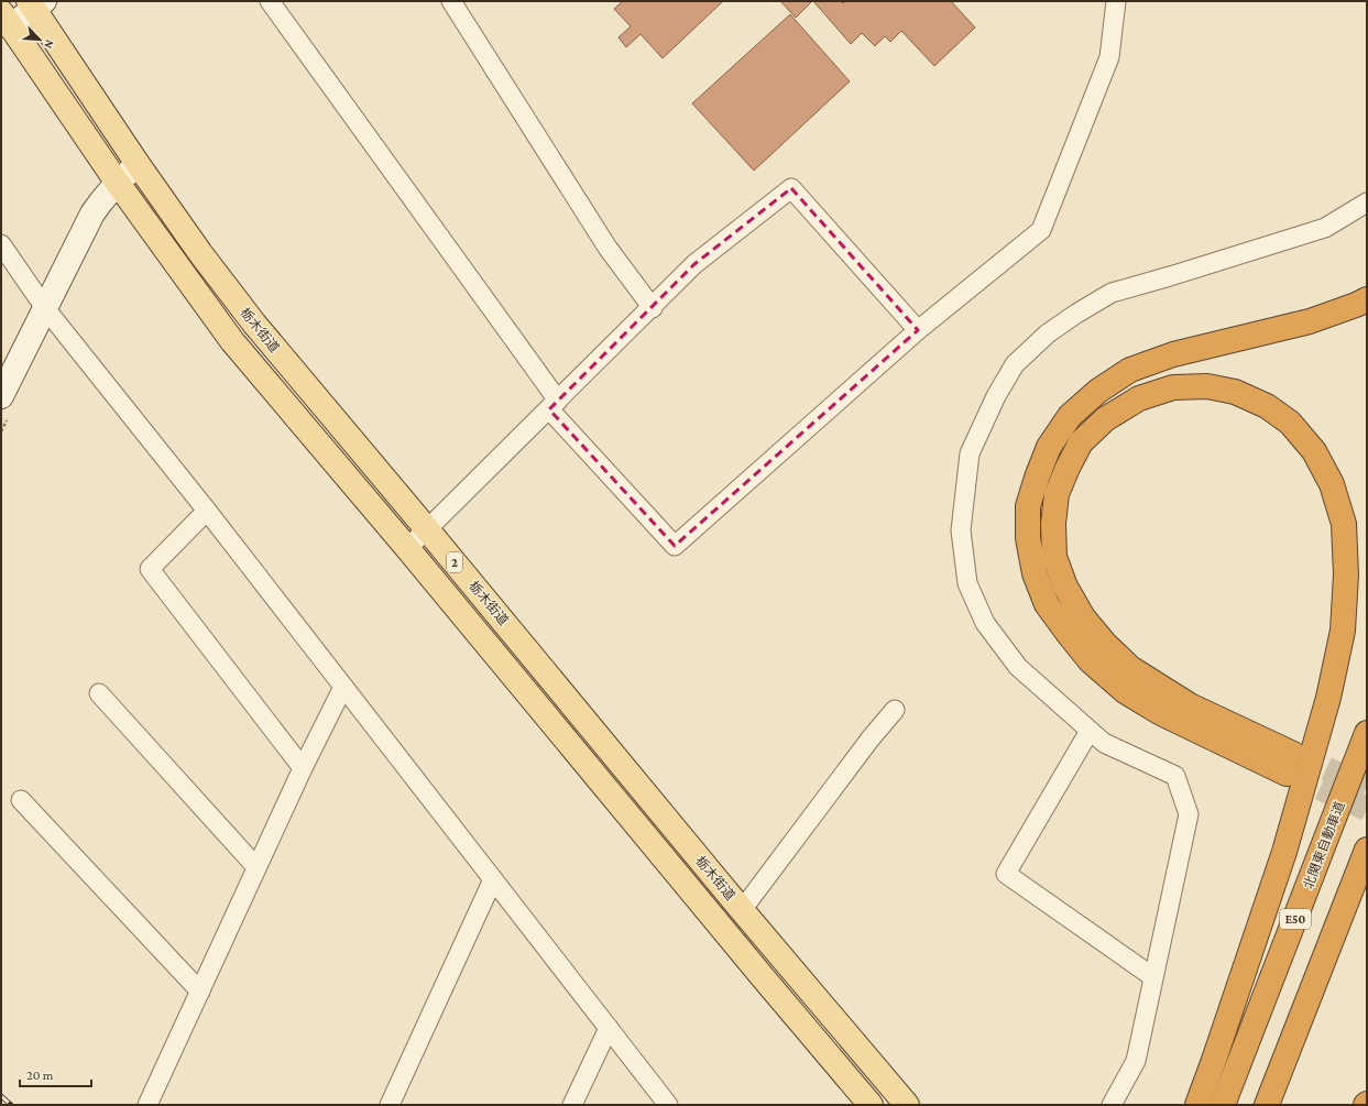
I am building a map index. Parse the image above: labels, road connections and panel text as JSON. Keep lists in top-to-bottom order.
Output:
{
  "streets": {
    "highway": ["北関東自動車道", "E50"],
    "main road": ["栃木街道", "2"]
  },
  "scale_bar": "20 m",
  "north": "bottom right"
}
